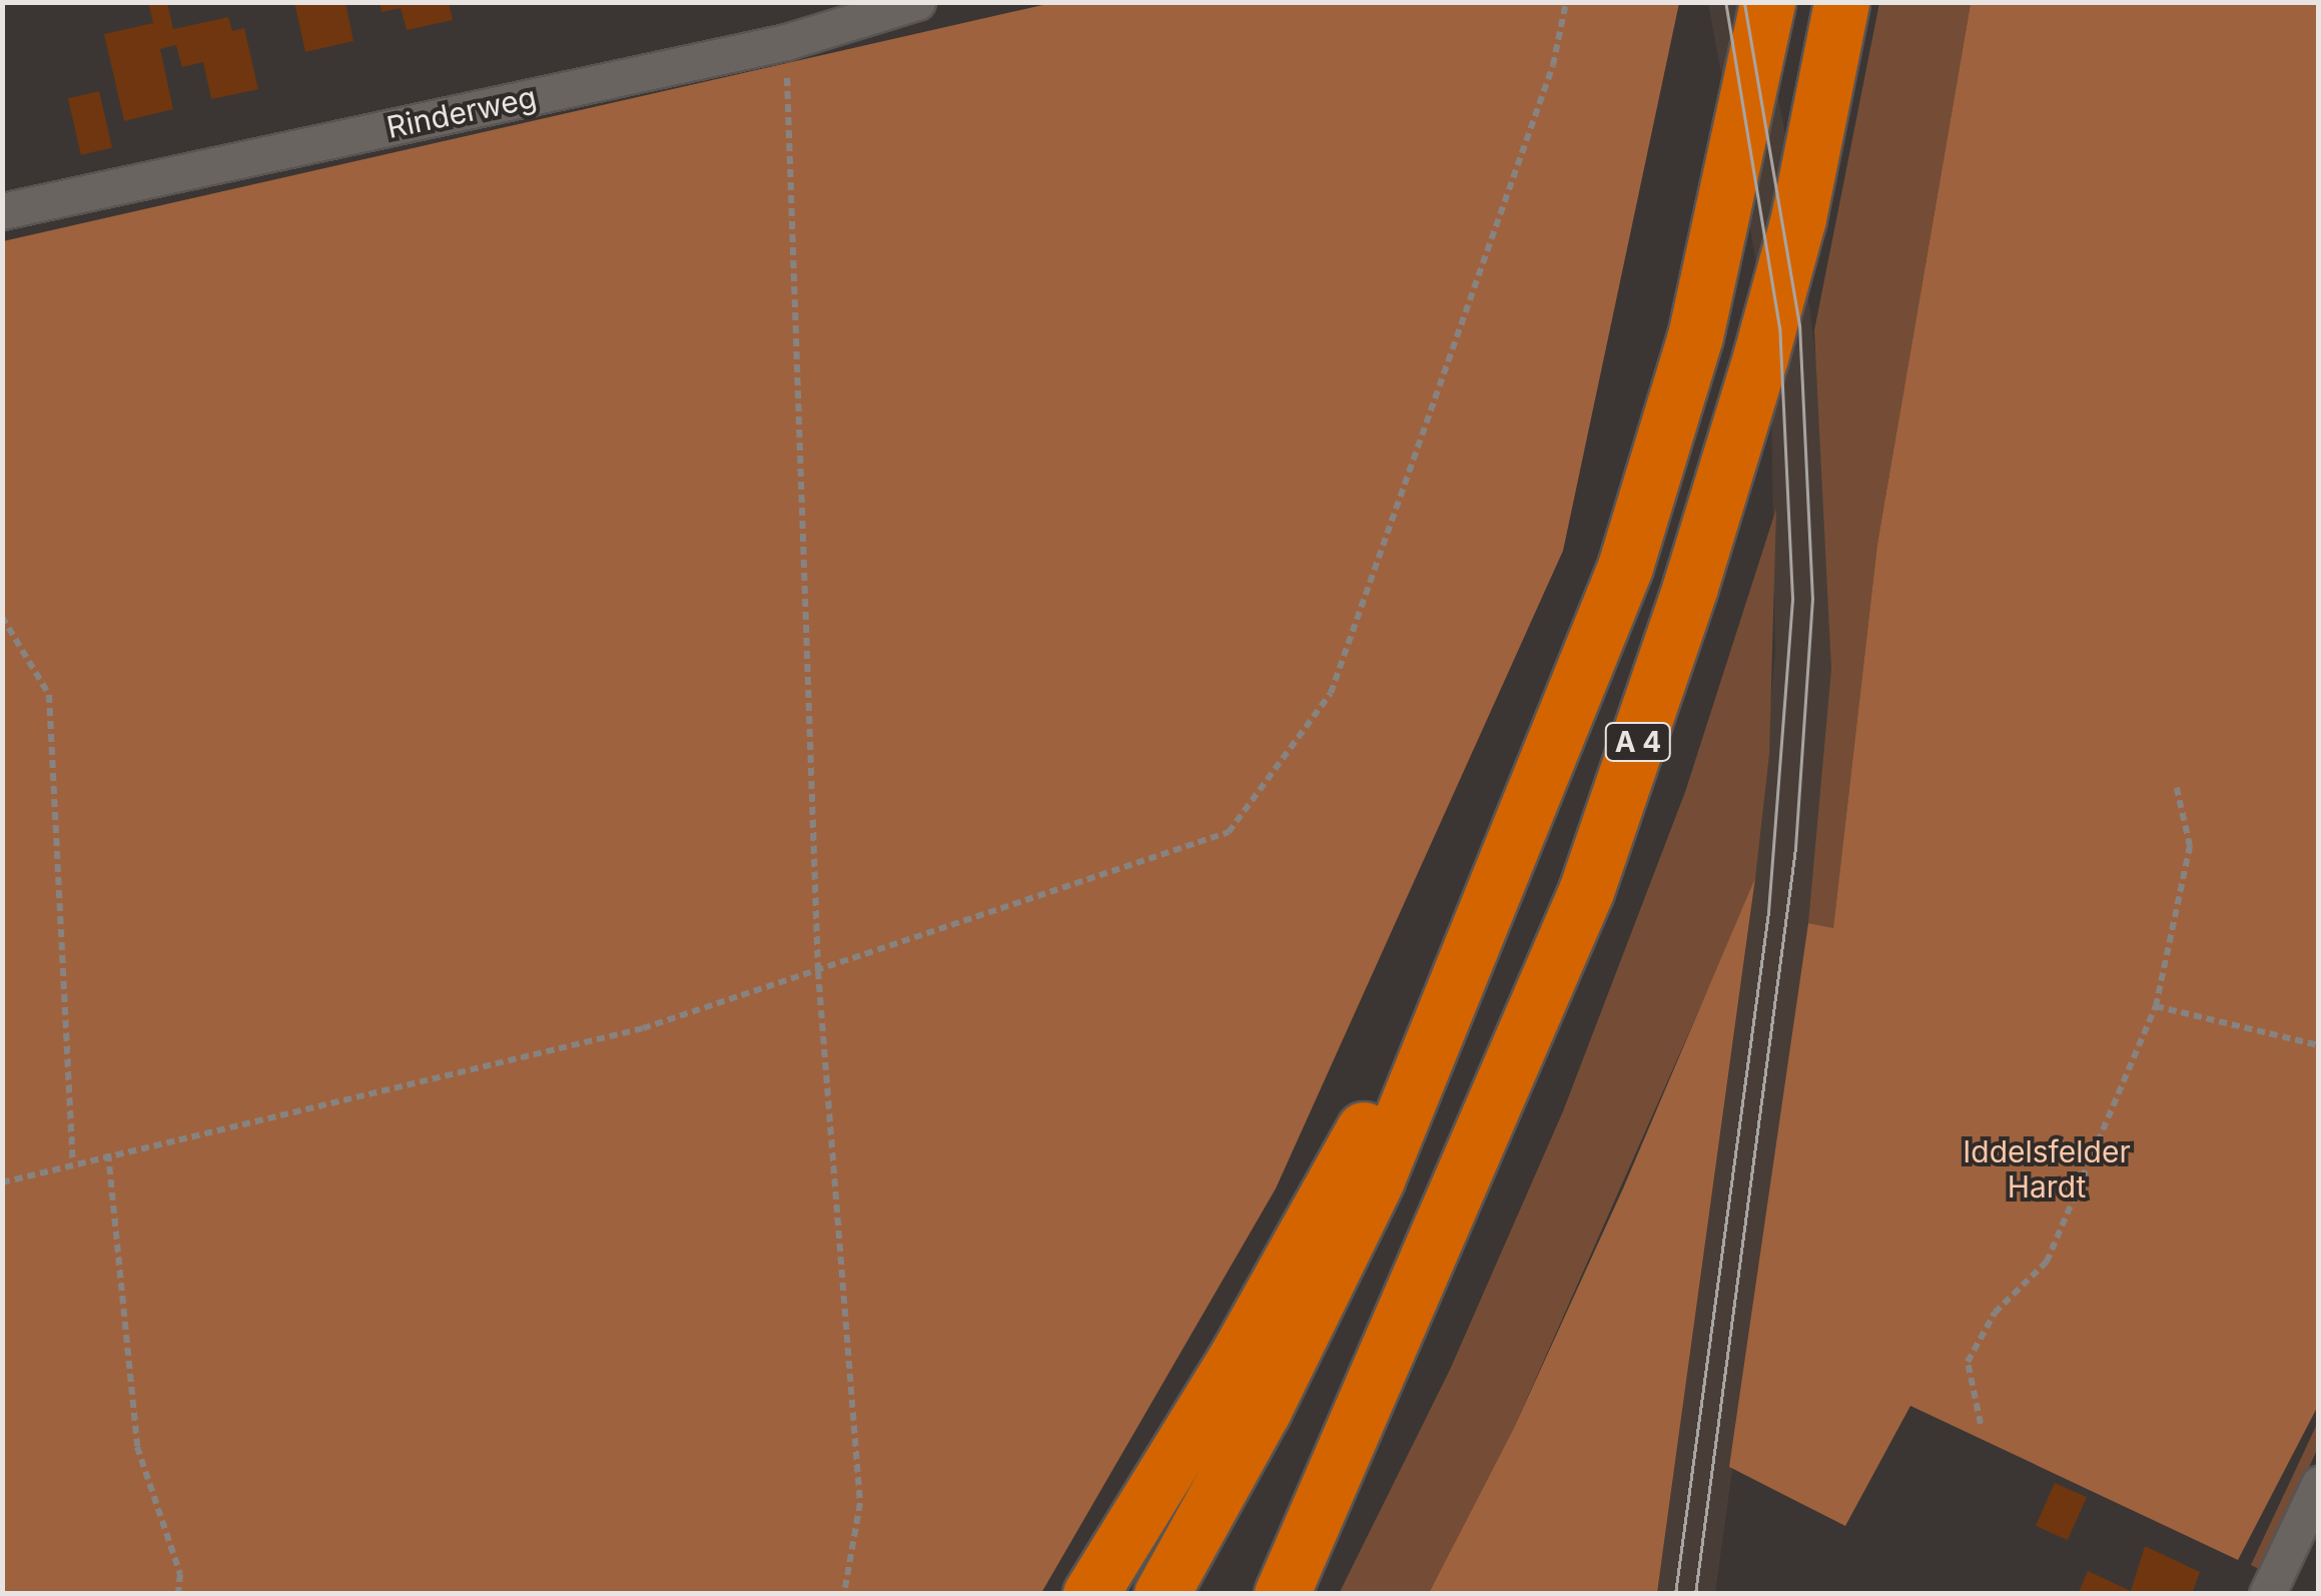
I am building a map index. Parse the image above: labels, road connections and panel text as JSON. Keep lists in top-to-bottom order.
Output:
{
  "streets": {
    "highway": ["A 4"],
    "street": ["Rinderweg"]
  },
  "parks": ["Iddelsfelder Hardt"]
}
